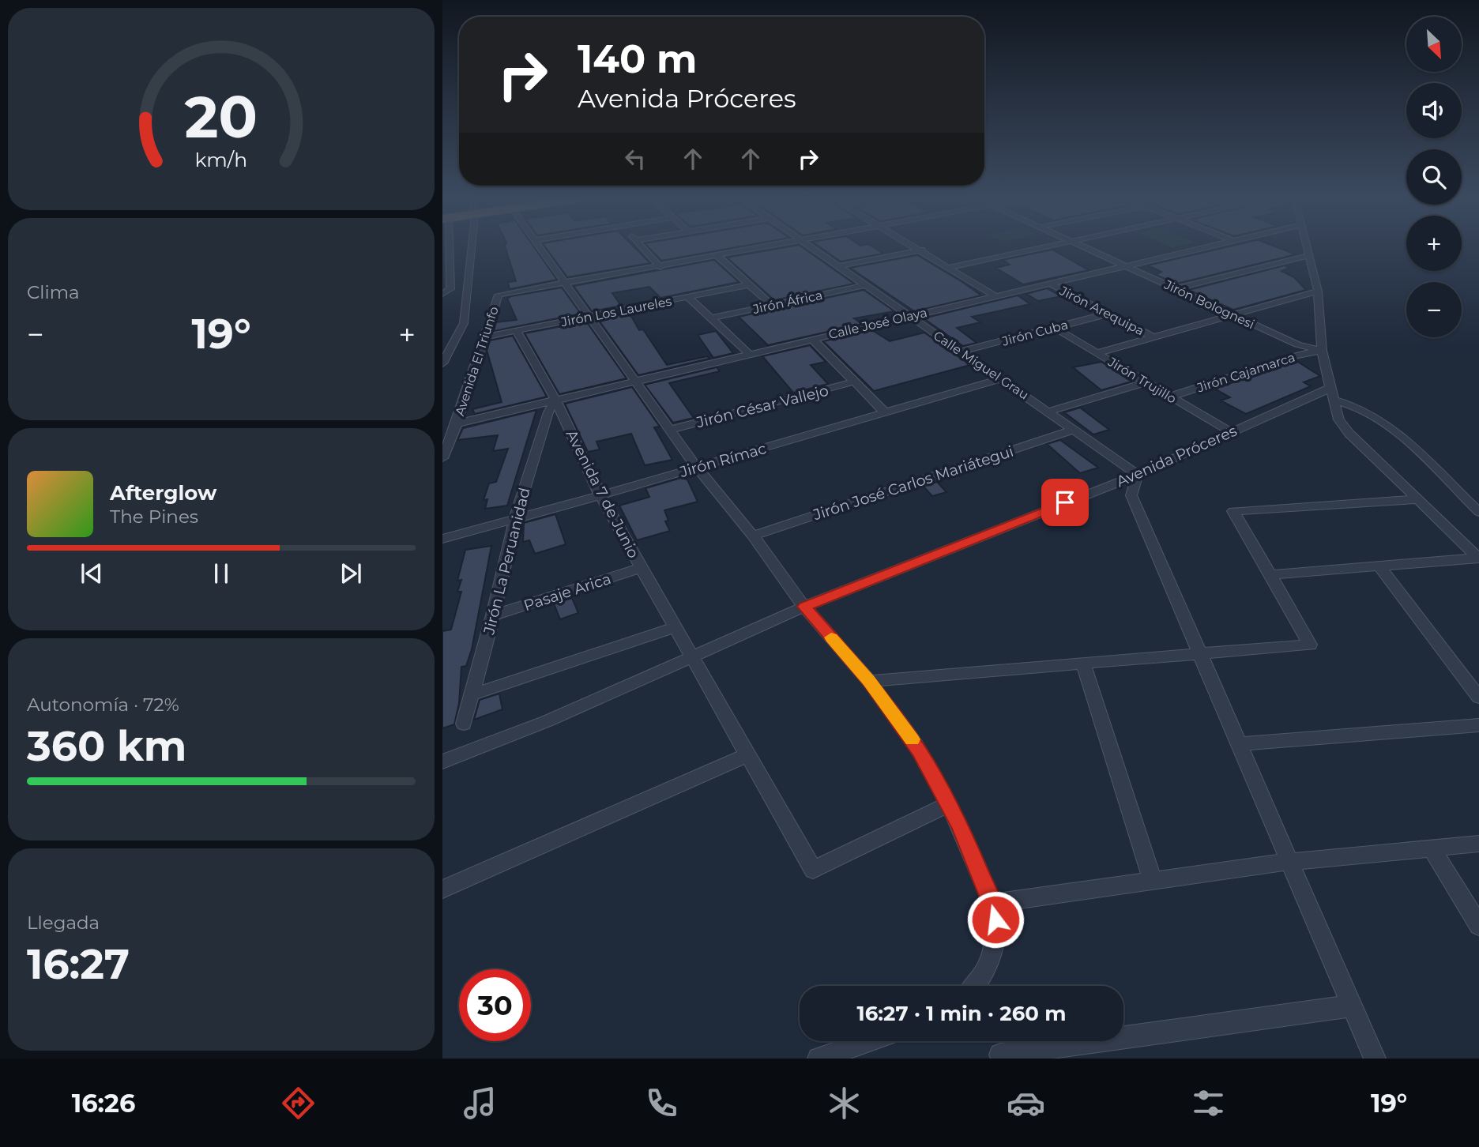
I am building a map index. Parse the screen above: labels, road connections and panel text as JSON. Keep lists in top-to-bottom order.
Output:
{
  "streets": {
    "street": [
      "Jirón África",
      "Jirón Bolognesi",
      "Jirón Arequipa",
      "Jirón Los Laureles",
      "Calle José Olaya",
      "Jirón Cuba",
      "Avenida El Triunfo",
      "Calle Miguel Grau",
      "Jirón Cajamarca",
      "Jirón Trujillo",
      "Jirón César Vallejo",
      "Avenida Próceres",
      "Jirón Rímac",
      "Jirón José Carlos Mariátegui",
      "Avenida 7 de Junio",
      "Jirón La Peruanidad",
      "Pasaje Arica"
    ]
  },
  "crossings": [
    ["Jirón África", "Calle Miguel Grau"],
    ["Jirón Bolognesi", "Calle José Olaya"],
    ["Jirón Bolognesi", "Jirón Cajamarca"],
    ["Jirón Arequipa", "Calle José Olaya"],
    ["Jirón Arequipa", "Jirón Cuba"],
    ["Jirón Los Laureles", "Avenida El Triunfo"],
    ["Jirón Los Laureles", "Avenida 7 de Junio"],
    ["Calle José Olaya", "Avenida El Triunfo"],
    ["Calle José Olaya", "Calle Miguel Grau"],
    ["Calle José Olaya", "Avenida 7 de Junio"],
    ["Calle José Olaya", "Jirón La Peruanidad"],
    ["Jirón Cuba", "Calle Miguel Grau"],
    ["Jirón Cuba", "Jirón Trujillo"],
    ["Calle Miguel Grau", "Avenida Próceres"],
    ["Calle Miguel Grau", "Jirón Rímac"],
    ["Calle Miguel Grau", "Jirón José Carlos Mariátegui"],
    ["Jirón Cajamarca", "Jirón Trujillo"],
    ["Jirón Trujillo", "Avenida Próceres"],
    ["Avenida Próceres", "Avenida 7 de Junio"],
    ["Jirón Rímac", "Avenida 7 de Junio"],
    ["Jirón Rímac", "Jirón La Peruanidad"],
    ["Avenida 7 de Junio", "Jirón La Peruanidad"],
    ["Avenida 7 de Junio", "Pasaje Arica"],
    ["Jirón La Peruanidad", "Pasaje Arica"]
  ],
  "north": "bottom right",
  "page": {
    "map_buttons": ["+", "−"],
    "turn": ["140 m", "Avenida Próceres"],
    "tile": [
      "Clima",
      ["Autonomía · 72%", "360 km"],
      ["Llegada", "16:27"]
    ],
    "heat": ["−", "19°", "+"],
    "song": ["Afterglow", "The Pines"],
    "limit": "30",
    "trip": "16:27 · 1 min · 260 m",
    "tabs": ["16:26", "19°"],
    "gauge": ["20", "km/h"]
  }
}
